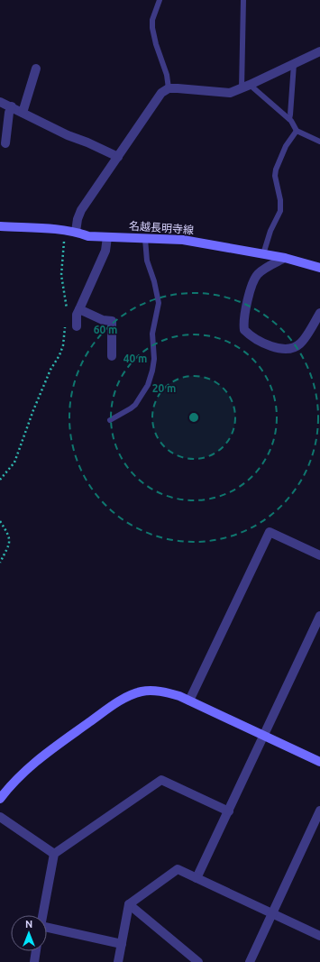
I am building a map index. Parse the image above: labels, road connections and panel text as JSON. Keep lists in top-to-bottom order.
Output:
{
  "streets": {
    "street": ["名越長明寺線"]
  },
  "north": "top",
  "rings": ["60 m", "40 m", "20 m"]
}
